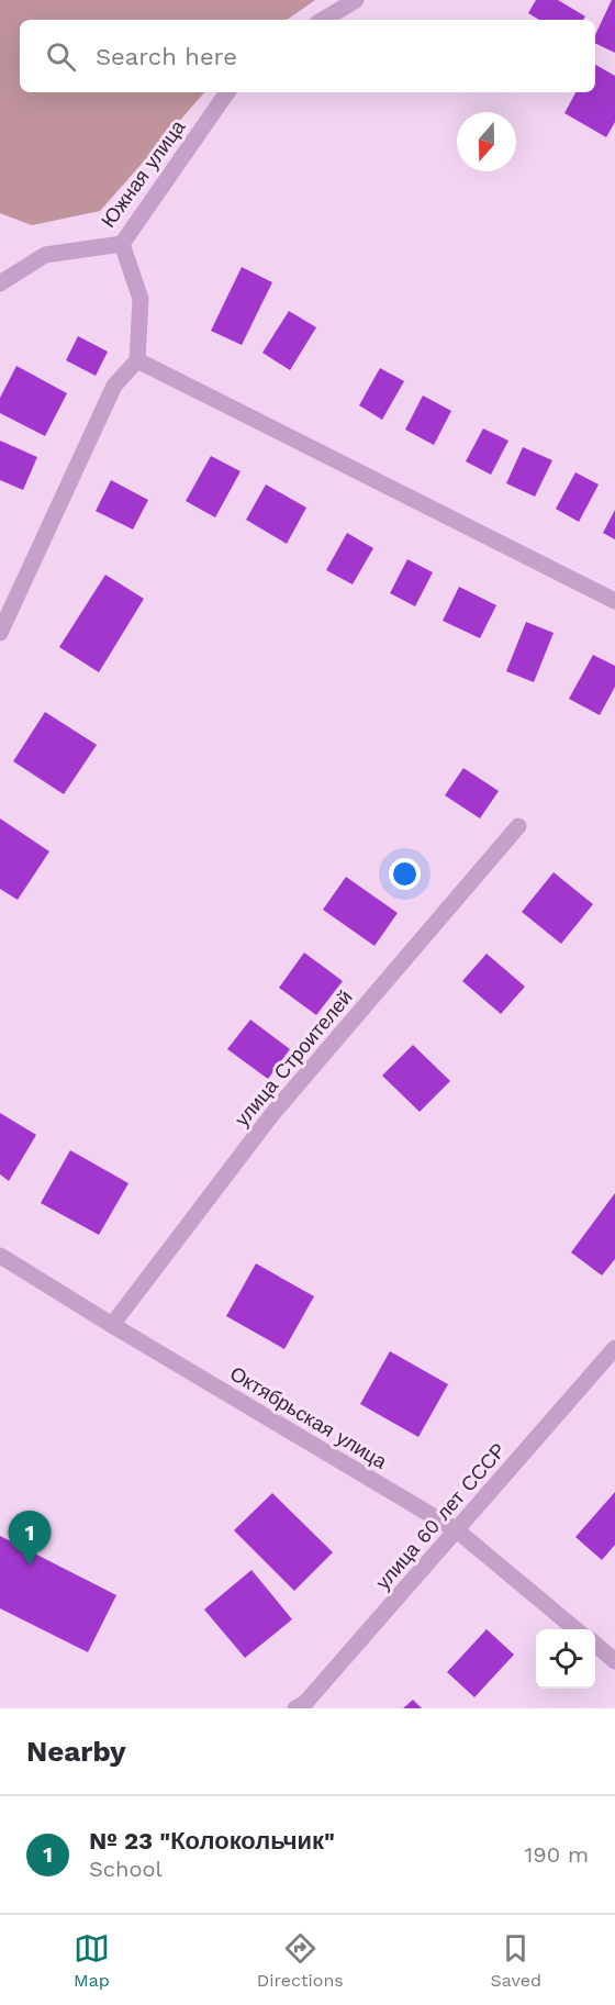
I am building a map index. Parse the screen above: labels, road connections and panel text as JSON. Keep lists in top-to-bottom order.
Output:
{
  "streets": {
    "street": [
      "Южная улица",
      "улица Строителей",
      "Октябрьская улица",
      "улица 60 лет СССР"
    ]
  },
  "crossings": [
    ["улица Строителей", "Октябрьская улица"],
    ["Октябрьская улица", "улица 60 лет СССР"]
  ],
  "north": "bottom",
  "page": {
    "search": "Search here",
    "pins": "1",
    "heading": "Nearby",
    "list": [
      {
        "mark": "1",
        "name": "№ 23 \"Колокольчик\"",
        "note": "School",
        "value": "190 m"
      }
    ],
    "nav": ["Map", "Directions", "Saved"]
  }
}
